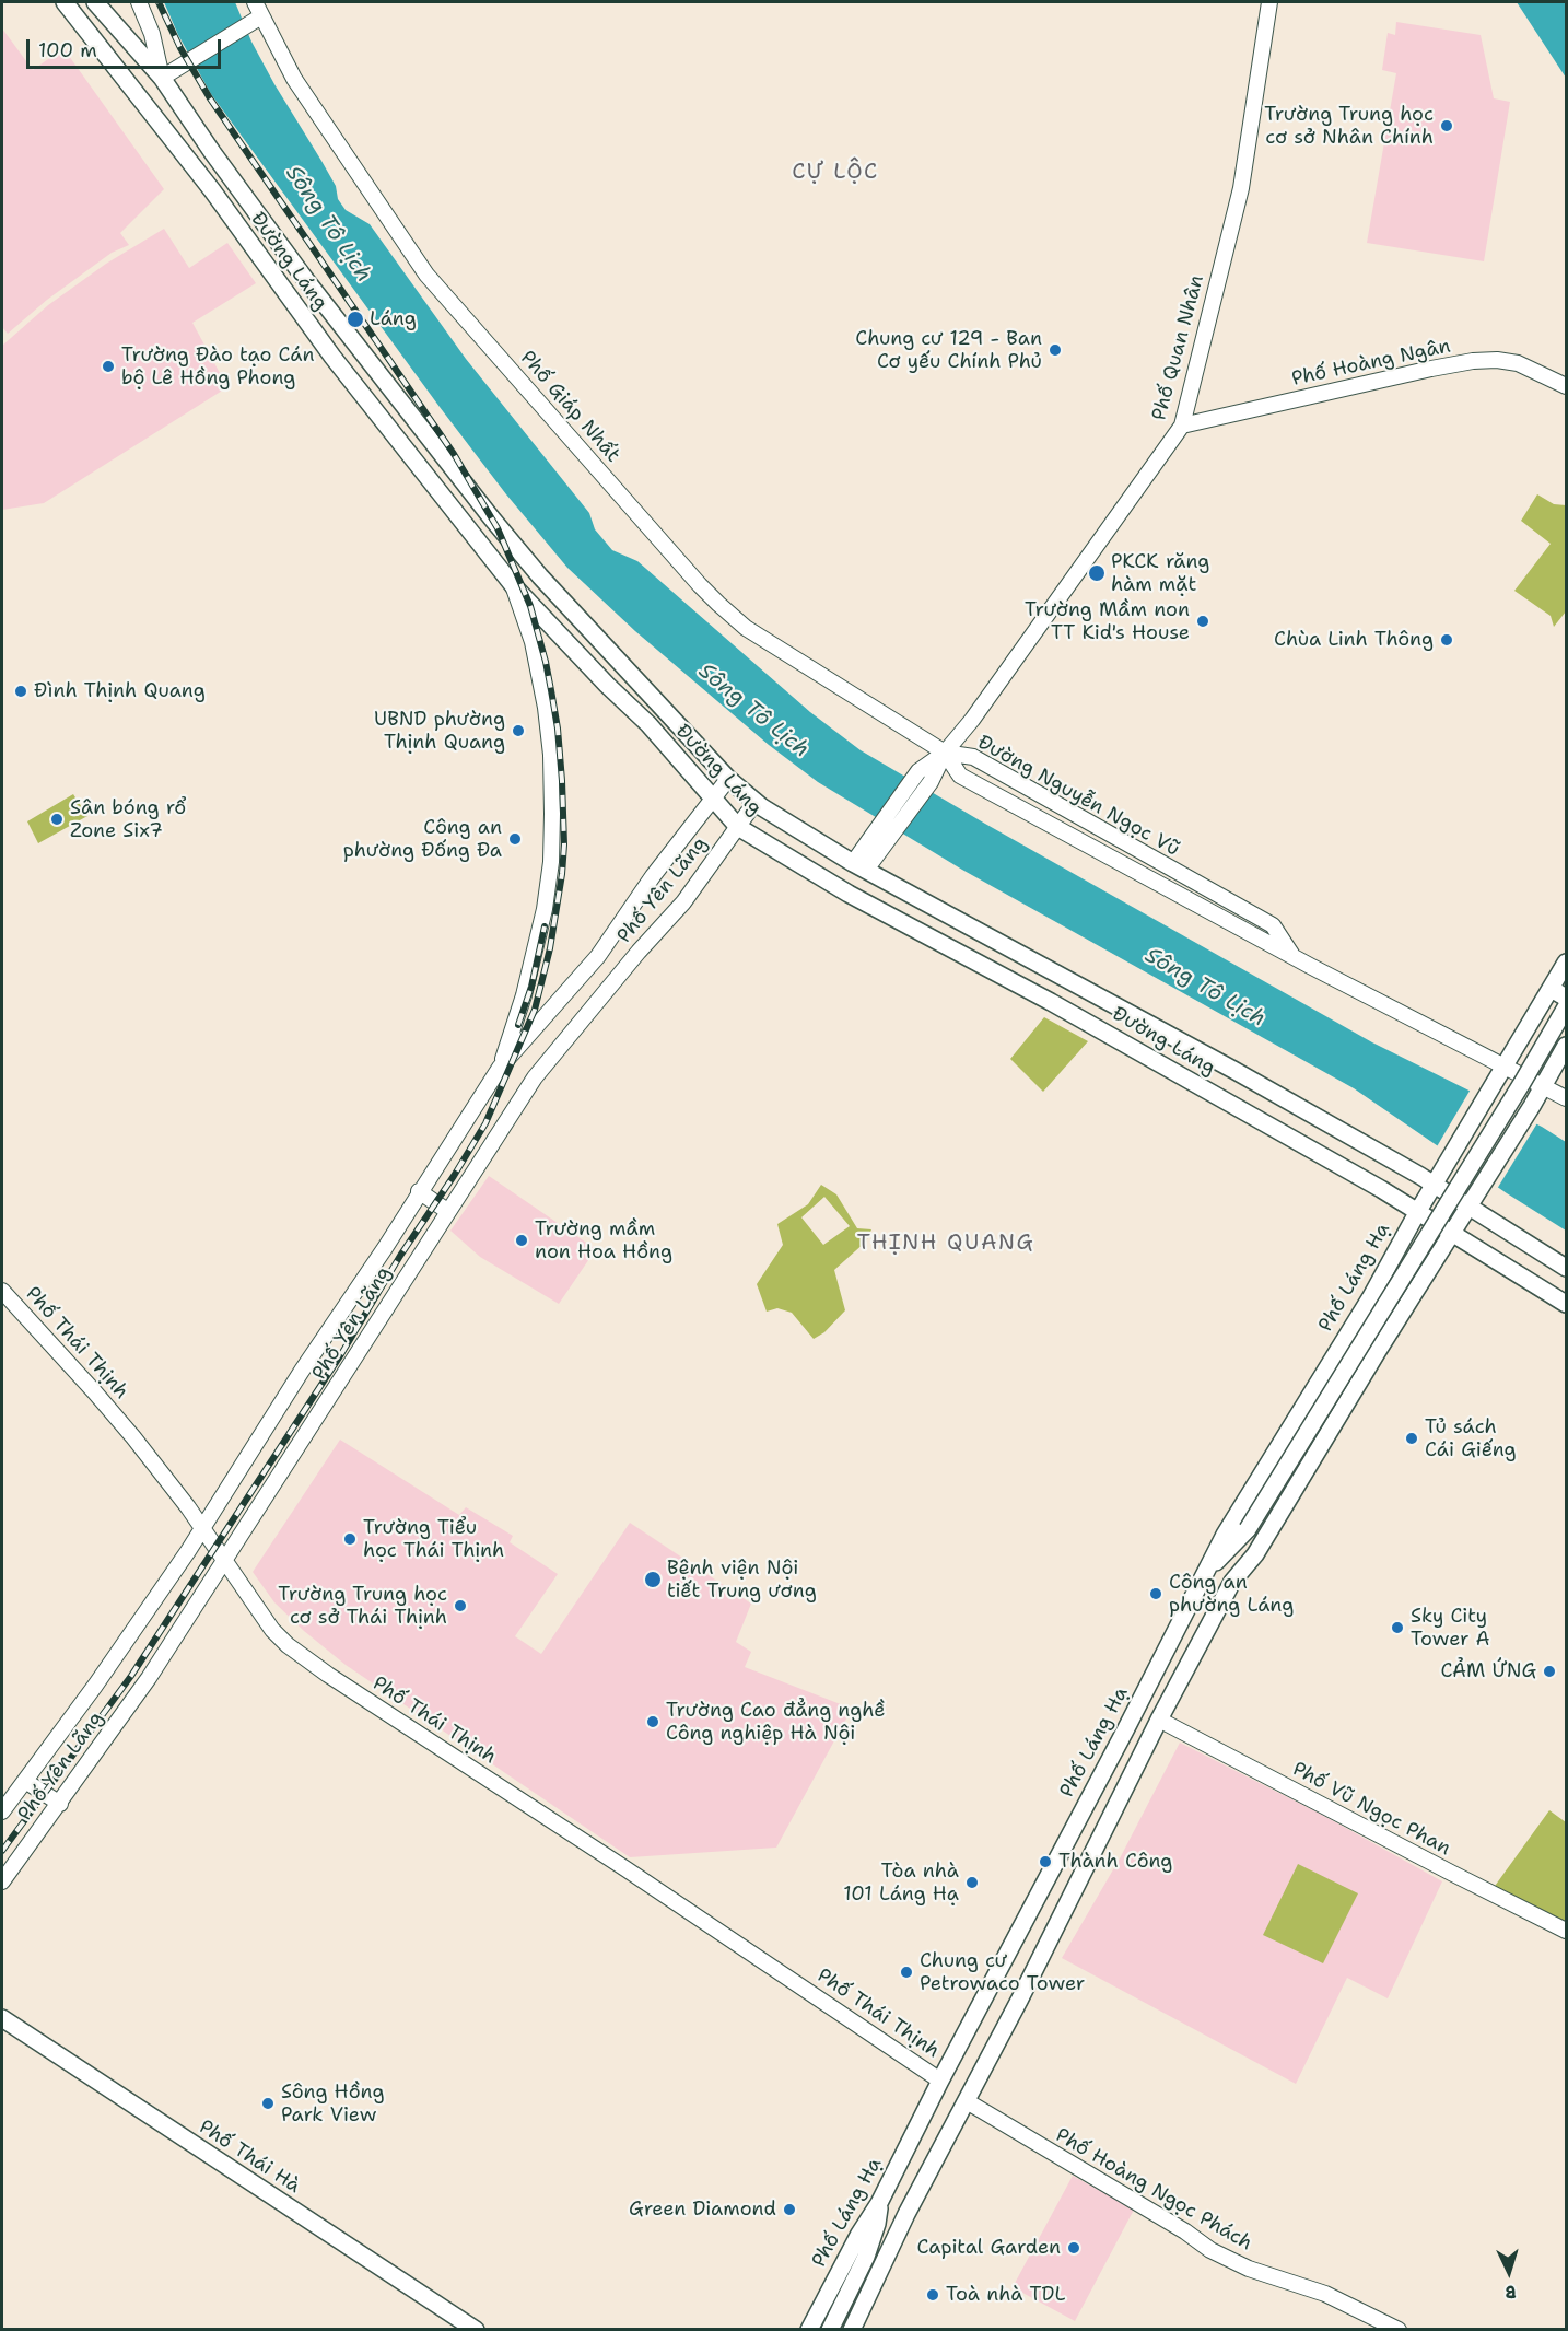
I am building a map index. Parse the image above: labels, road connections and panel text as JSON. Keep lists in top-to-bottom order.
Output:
{
  "streets": {
    "main road": [
      "Đường Láng",
      "Phố Quan Nhân",
      "Phố Hoàng Ngân",
      "Phố Giáp Nhất",
      "Đường Nguyễn Ngọc Vũ",
      "Phố Yên Lãng",
      "Phố Láng Hạ",
      "Phố Thái Thịnh",
      "Phố Vũ Ngọc Phan",
      "Phố Thái Hà",
      "Phố Hoàng Ngọc Phách"
    ]
  },
  "crossings": [
    ["Đường Láng", "Phố Quan Nhân"],
    ["Đường Láng", "Phố Yên Lãng"],
    ["Đường Láng", "Phố Láng Hạ"],
    ["Phố Quan Nhân", "Phố Hoàng Ngân"],
    ["Phố Quan Nhân", "Phố Giáp Nhất"],
    ["Phố Quan Nhân", "Đường Nguyễn Ngọc Vũ"],
    ["Phố Giáp Nhất", "Đường Nguyễn Ngọc Vũ"],
    ["Đường Nguyễn Ngọc Vũ", "Phố Láng Hạ"],
    ["Phố Yên Lãng", "Phố Thái Thịnh"],
    ["Phố Láng Hạ", "Phố Thái Thịnh"]
  ],
  "districts": ["CỰ LỘC", "THỊNH QUANG"],
  "water": ["Sông Tô Lịch"],
  "places": [
    "Trường Trung học cơ sở Nhân Chính",
    "Láng",
    "Chung cư 129 - Ban Cơ yếu Chính Phủ",
    "Trường Đào tạo Cán bộ Lê Hồng Phong",
    "PKCK răng hàm mặt",
    "Trường Mầm non TT Kid's House",
    "Chùa Linh Thông",
    "Đình Thịnh Quang",
    "UBND phường Thịnh Quang",
    "Sân bóng rổ Zone Six7",
    "Công an phường Đống Đa",
    "Trường mầm non Hoa Hồng",
    "Tủ sách Cái Giếng",
    "Trường Tiểu học Thái Thịnh",
    "Bệnh viện Nội tiết Trung ương",
    "Công an phường Láng",
    "Trường Trung học cơ sở Thái Thịnh",
    "Sky City Tower A",
    "CẢM ỨNG",
    "Trường Cao đẳng nghề Công nghiệp Hà Nội",
    "Thành Công",
    "Tòa nhà 101 Láng Hạ",
    "Chung cư Petrowaco Tower",
    "Sông Hồng Park View",
    "Green Diamond",
    "Capital Garden",
    "Toà nhà TDL"
  ],
  "scale_bar": "100 m",
  "north": "bottom"
}
